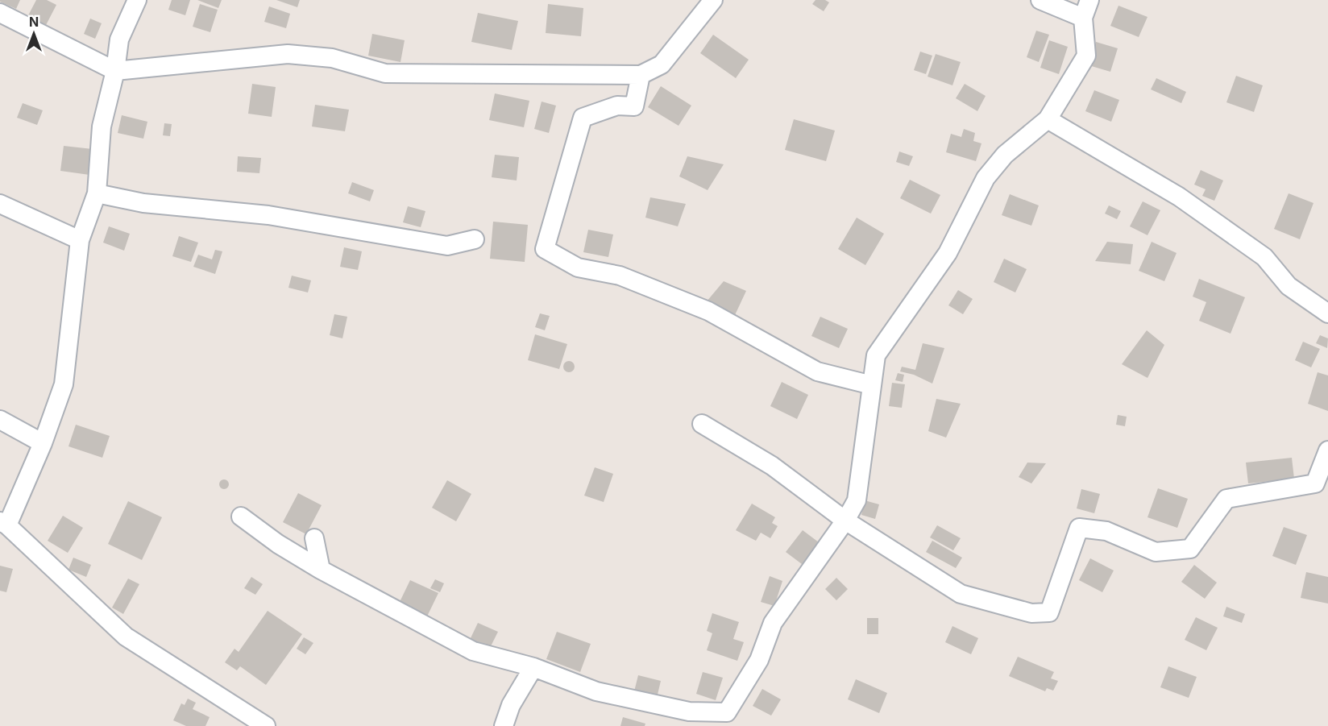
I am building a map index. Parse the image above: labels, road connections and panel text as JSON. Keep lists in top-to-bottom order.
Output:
{
  "north": "top"
}
